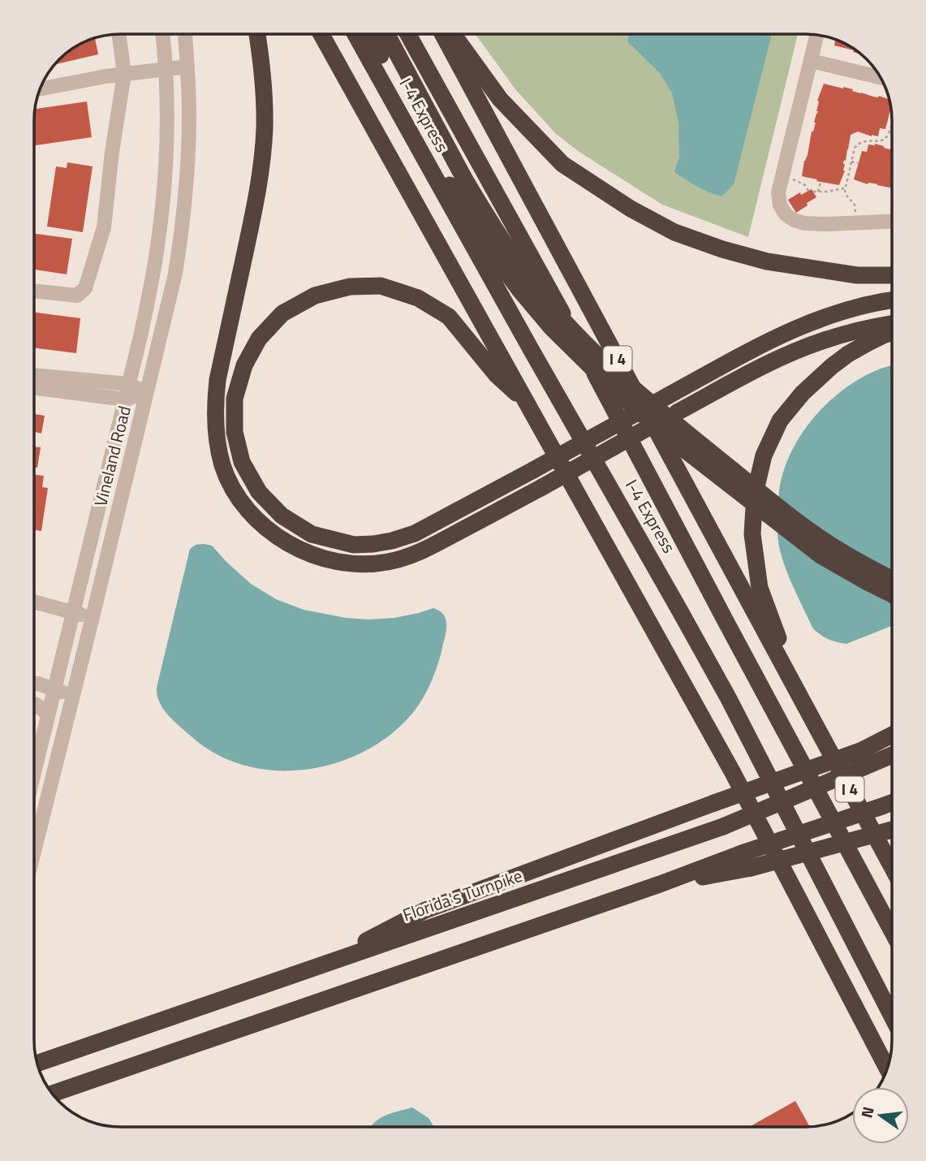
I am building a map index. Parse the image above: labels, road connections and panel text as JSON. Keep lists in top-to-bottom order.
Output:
{
  "streets": {
    "highway": ["I-4 Express", "I 4", "Florida's Turnpike"],
    "street": ["Vineland Road"]
  },
  "north": "left"
}
